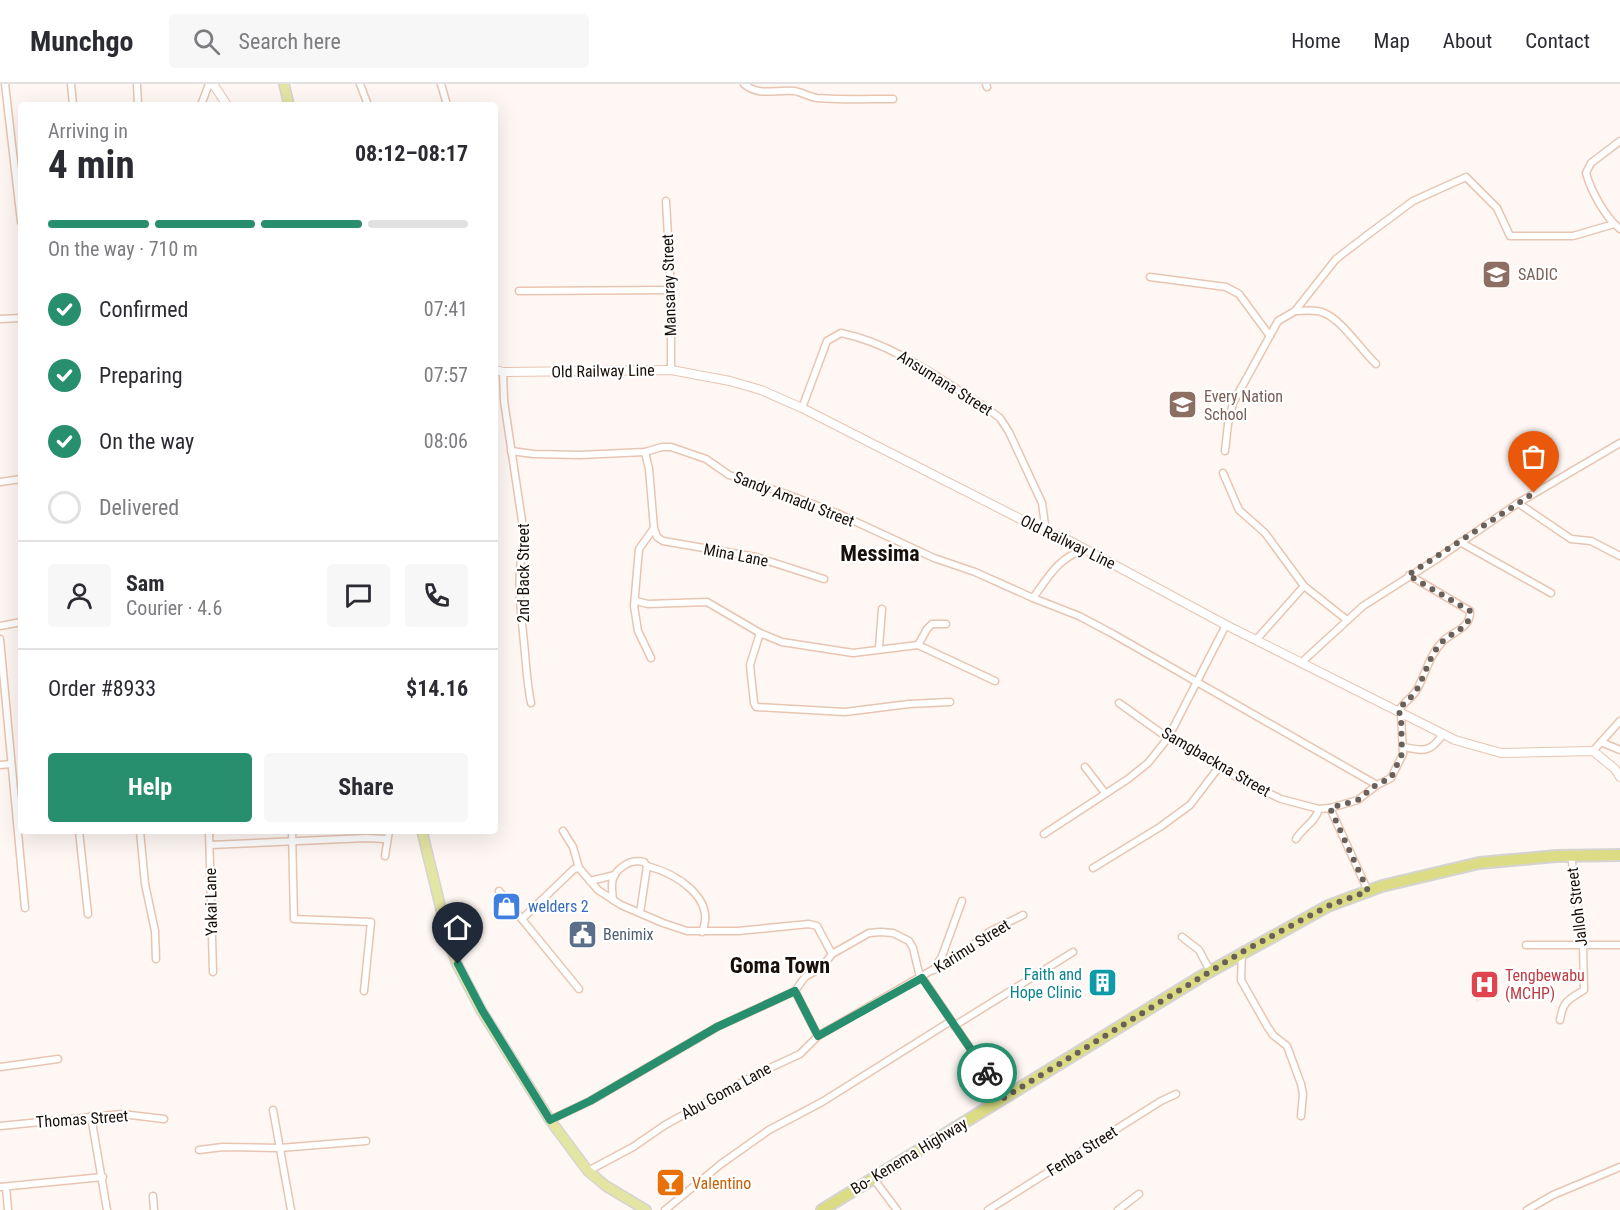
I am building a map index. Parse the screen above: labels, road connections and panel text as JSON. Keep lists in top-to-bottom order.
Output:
{
  "streets": {
    "highway": ["Bo- Kenema Highway"],
    "street": [
      "Mansaray Street",
      "Old Railway Line",
      "Ansumana Street",
      "Sandy Amadu Street",
      "Mina Lane",
      "2nd Back Street",
      "Samgbackna Street",
      "Yakai Lane",
      "Jalloh Street",
      "Karimu Street",
      "Abu Goma Lane",
      "Thomas Street",
      "Fenba Street"
    ]
  },
  "crossings": [
    ["Mansaray Street", "Old Railway Line"],
    ["Old Railway Line", "Ansumana Street"],
    ["Old Railway Line", "2nd Back Street"],
    ["Sandy Amadu Street", "2nd Back Street"],
    ["Sandy Amadu Street", "Samgbackna Street"],
    ["Jalloh Street", "Bo- Kenema Highway"],
    ["Karimu Street", "Abu Goma Lane"]
  ],
  "districts": ["Messima", "Goma Town"],
  "places": {
    "school or university": ["SADIC", "Every Nation School"],
    "shop": ["welders 2"],
    "public building": ["Benimix"],
    "building": ["Faith and Hope Clinic"],
    "hospital": ["Tengbewabu (MCHP)"],
    "bar": ["Valentino"]
  },
  "page": {
    "header": "Munchgo",
    "search": "Search here",
    "nav": [
      "Home",
      "Map",
      "About",
      "Contact"
    ],
    "heading": ["4 min", "Arriving in", "08:12–08:17"],
    "panel": [
      "Sam",
      "Courier · 4.6",
      "Order #8933",
      "$14.16"
    ],
    "bar": "On the way · 710 m",
    "list": [
      ["Confirmed", "07:41"],
      ["Preparing", "07:57"],
      ["On the way", "08:06"],
      "Delivered"
    ],
    "buttons": ["Help", "Share"]
  }
}
